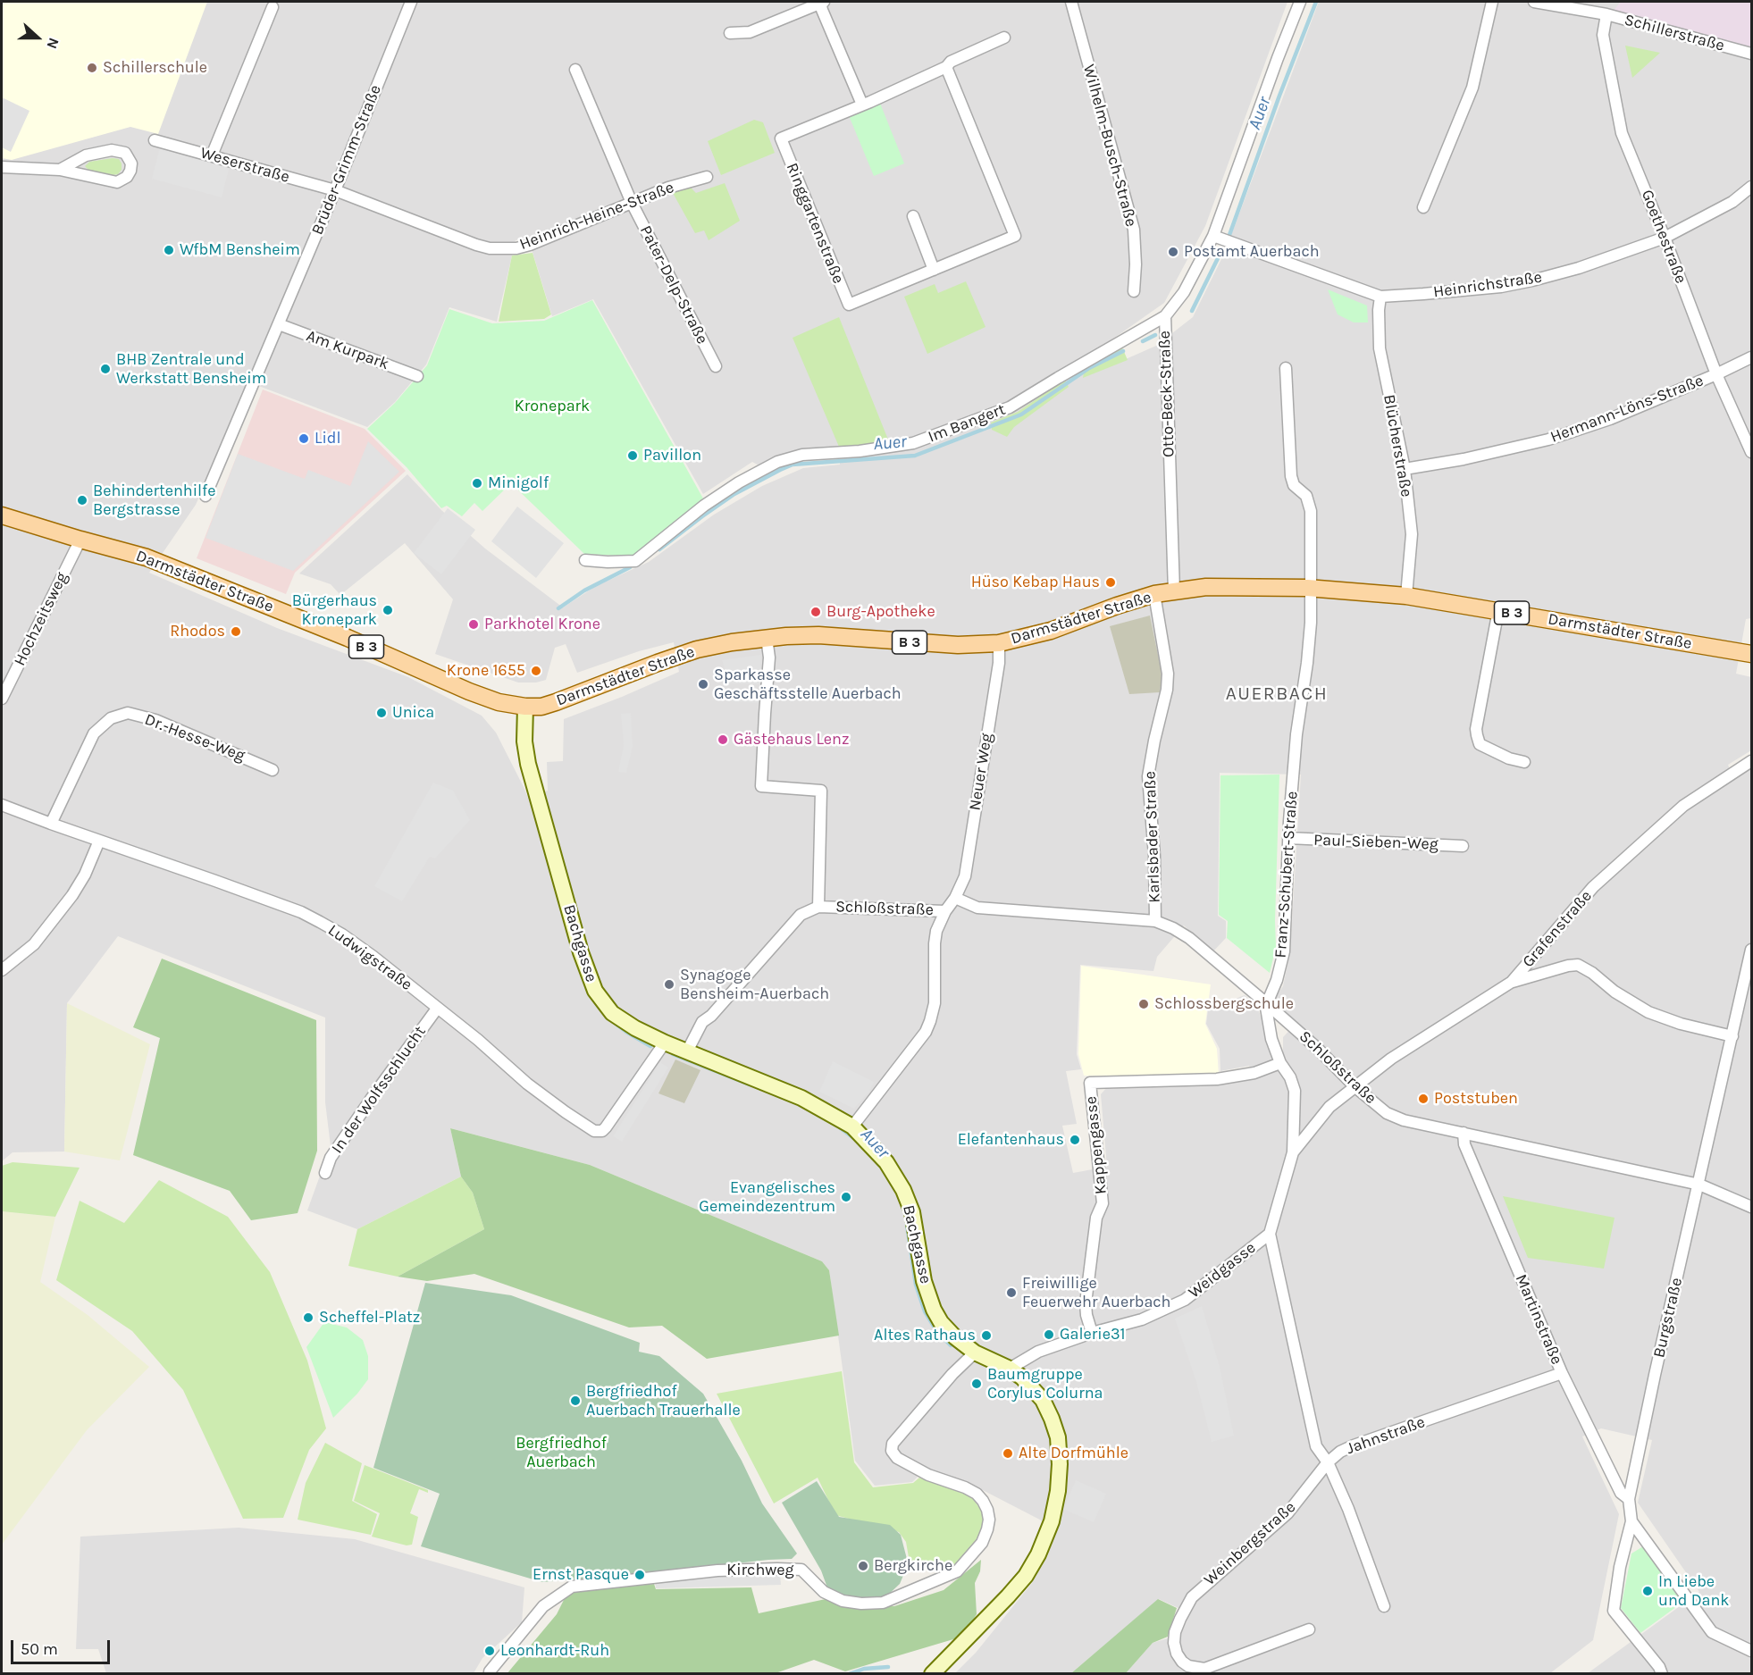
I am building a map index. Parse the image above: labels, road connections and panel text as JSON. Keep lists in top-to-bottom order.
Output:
{
  "streets": {
    "main road": ["Darmstädter Straße", "B 3", "Bachgasse"],
    "street": [
      "Schillerstraße",
      "Wilhelm-Busch-Straße",
      "Brüder-Grimm-Straße",
      "Weserstraße",
      "Heinrich-Heine-Straße",
      "Ringgartenstraße",
      "Goethestraße",
      "Pater-Delp-Straße",
      "Heinrichstraße",
      "Am Kurpark",
      "Otto-Beck-Straße",
      "Hermann-Löns-Straße",
      "Im Bangert",
      "Blücherstraße",
      "Hochzeitsweg",
      "Dr.-Hesse-Weg",
      "Neuer Weg",
      "Karlsbader Straße",
      "Paul-Sieben-Weg",
      "Franz-Schubert-Straße",
      "Schloßstraße",
      "Grafenstraße",
      "Ludwigstraße",
      "In der Wolfsschlucht",
      "Kappengasse",
      "Weidgasse",
      "Burgstraße",
      "Martinstraße",
      "Jahnstraße",
      "Weinbergstraße",
      "Kirchweg"
    ]
  },
  "crossings": [
    ["Schillerstraße", "Goethestraße"],
    ["Brüder-Grimm-Straße", "Weserstraße"],
    ["Brüder-Grimm-Straße", "Heinrich-Heine-Straße"],
    ["Brüder-Grimm-Straße", "Am Kurpark"],
    ["Weserstraße", "Heinrich-Heine-Straße"],
    ["Heinrich-Heine-Straße", "Pater-Delp-Straße"],
    ["Goethestraße", "Heinrichstraße"],
    ["Goethestraße", "Hermann-Löns-Straße"],
    ["Heinrichstraße", "Otto-Beck-Straße"],
    ["Heinrichstraße", "Blücherstraße"],
    ["Otto-Beck-Straße", "Im Bangert"],
    ["Otto-Beck-Straße", "Darmstädter Straße"],
    ["Hermann-Löns-Straße", "Blücherstraße"],
    ["Blücherstraße", "Darmstädter Straße"],
    ["Darmstädter Straße", "Hochzeitsweg"],
    ["Darmstädter Straße", "Neuer Weg"],
    ["Darmstädter Straße", "Karlsbader Straße"],
    ["Darmstädter Straße", "Franz-Schubert-Straße"],
    ["Darmstädter Straße", "Bachgasse"],
    ["Dr.-Hesse-Weg", "Ludwigstraße"],
    ["Neuer Weg", "Schloßstraße"],
    ["Karlsbader Straße", "Schloßstraße"],
    ["Paul-Sieben-Weg", "Franz-Schubert-Straße"],
    ["Franz-Schubert-Straße", "Schloßstraße"],
    ["Schloßstraße", "Grafenstraße"],
    ["Schloßstraße", "Weidgasse"],
    ["Schloßstraße", "Burgstraße"],
    ["Schloßstraße", "Martinstraße"],
    ["Grafenstraße", "Weidgasse"],
    ["Bachgasse", "Ludwigstraße"],
    ["Bachgasse", "Weidgasse"],
    ["Bachgasse", "Kirchweg"],
    ["Ludwigstraße", "In der Wolfsschlucht"],
    ["Kappengasse", "Weidgasse"],
    ["Burgstraße", "Martinstraße"],
    ["Martinstraße", "Jahnstraße"],
    ["Jahnstraße", "Weinbergstraße"]
  ],
  "districts": ["AUERBACH"],
  "water": ["Auer"],
  "parks": ["Kronepark", "Bergfriedhof Auerbach"],
  "places": [
    "Schillerschule",
    "WfbM Bensheim",
    "Postamt Auerbach",
    "BHB Zentrale und Werkstatt Bensheim",
    "Lidl",
    "Pavillon",
    "Minigolf",
    "Behindertenhilfe Bergstrasse",
    "Hüso Kebap Haus",
    "Bürgerhaus Kronepark",
    "Burg-Apotheke",
    "Parkhotel Krone",
    "Rhodos",
    "Krone 1655",
    "Sparkasse Geschäftsstelle Auerbach",
    "Unica",
    "Gästehaus Lenz",
    "Synagoge Bensheim-Auerbach",
    "Schlossbergschule",
    "Poststuben",
    "Elefantenhaus",
    "Evangelisches Gemeindezentrum",
    "Freiwillige Feuerwehr Auerbach",
    "Scheffel-Platz",
    "Galerie31",
    "Altes Rathaus",
    "Baumgruppe Corylus Colurna",
    "Bergfriedhof Auerbach Trauerhalle",
    "Alte Dorfmühle",
    "Bergkirche",
    "Ernst Pasque",
    "In Liebe und Dank",
    "Leonhardt-Ruh"
  ],
  "scale_bar": "50 m",
  "north": "right"
}
